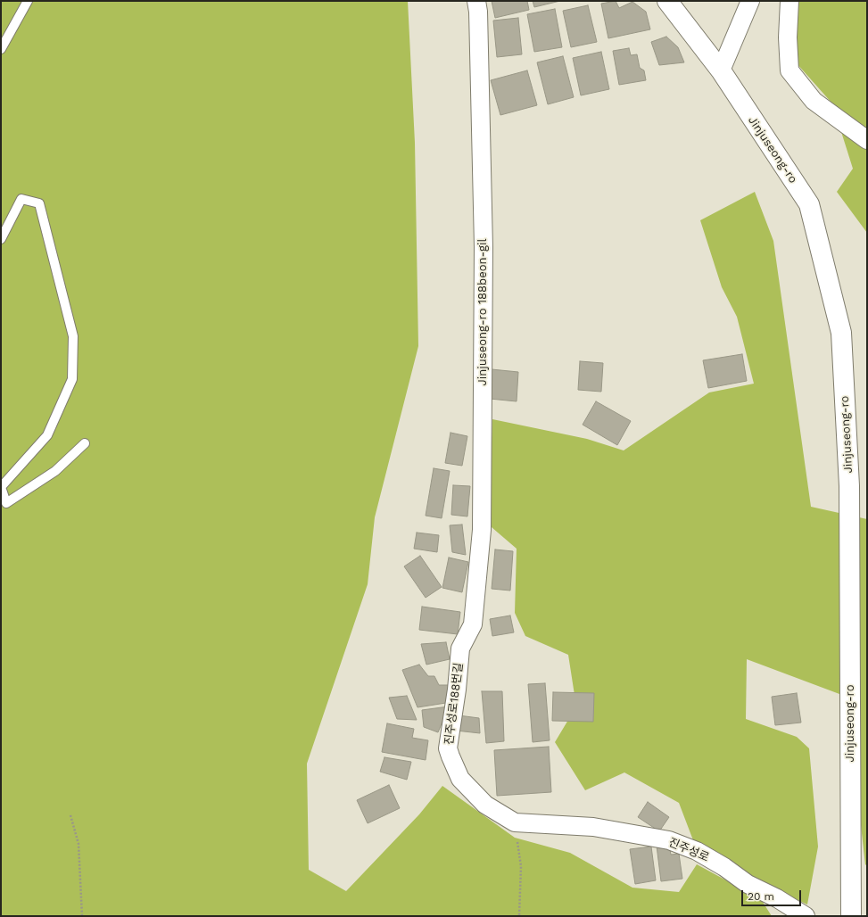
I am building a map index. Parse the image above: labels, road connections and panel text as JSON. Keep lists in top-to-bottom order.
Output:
{
  "streets": {
    "main road": ["Jinjuseong-ro"],
    "street": ["Jinjuseong-ro 188beon-gil", "진주성로"]
  },
  "crossings": [
    ["Jinjuseong-ro 188beon-gil", "진주성로"]
  ],
  "scale_bar": "20 m"
}
